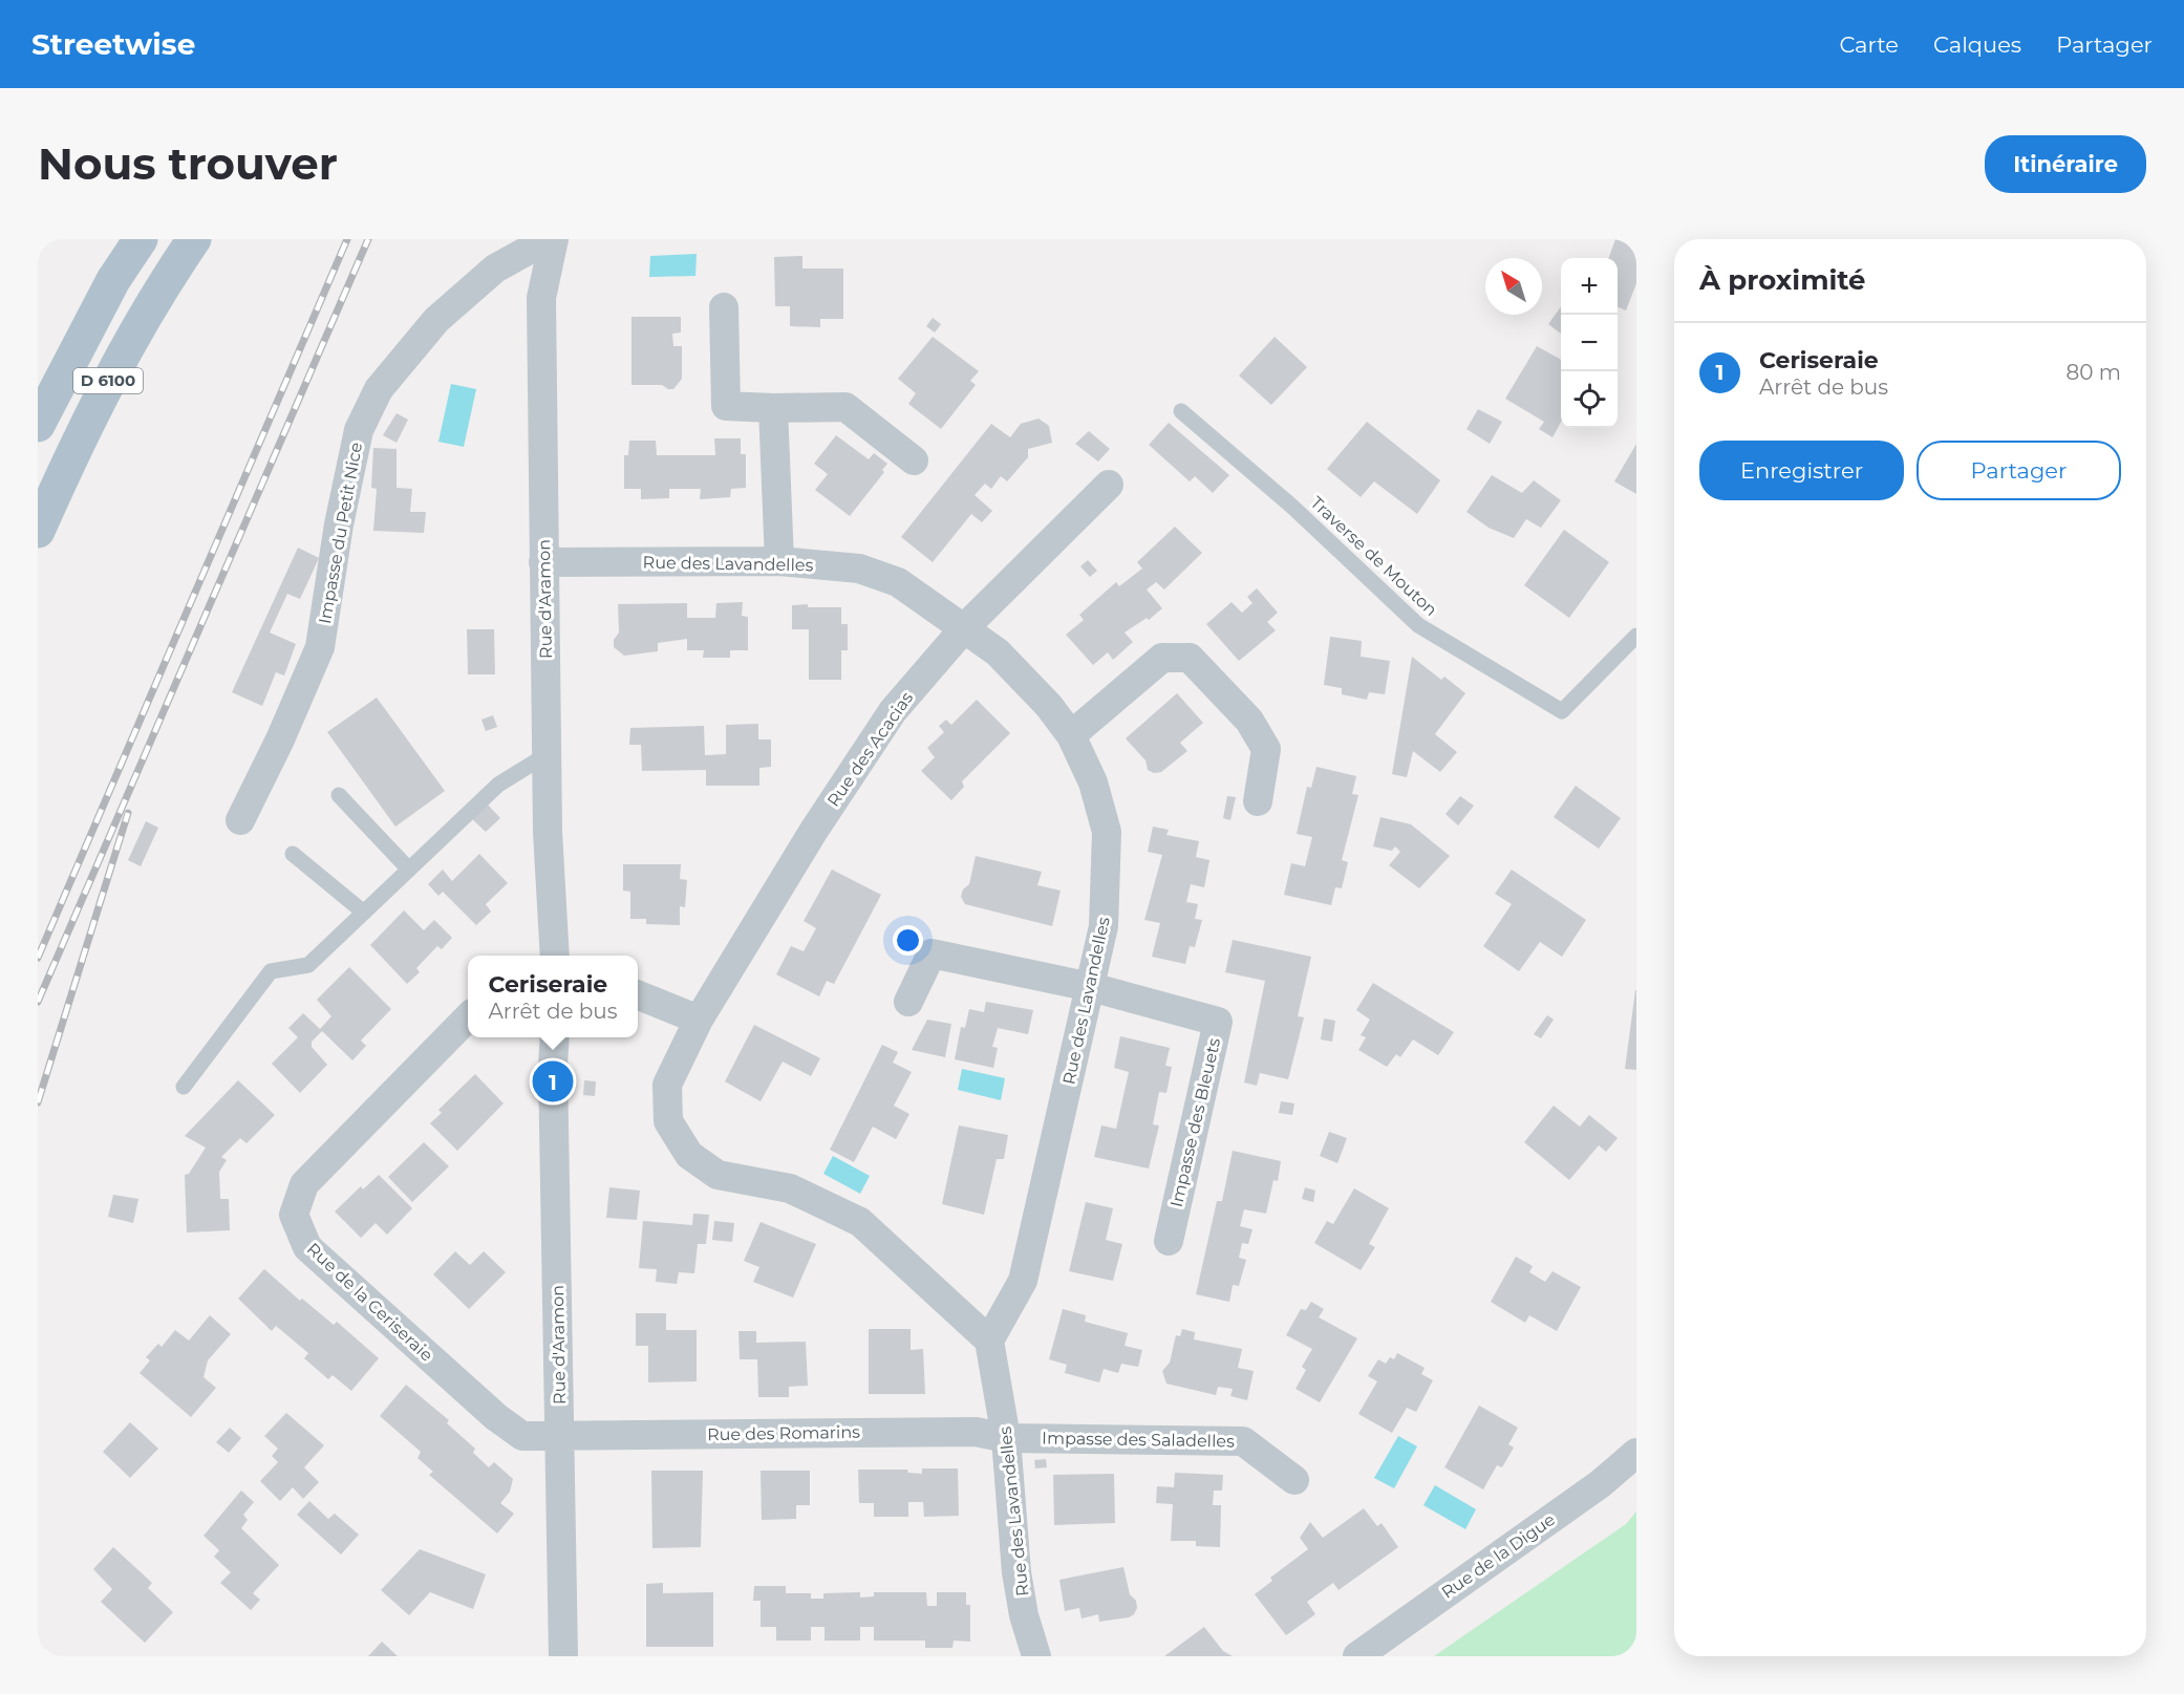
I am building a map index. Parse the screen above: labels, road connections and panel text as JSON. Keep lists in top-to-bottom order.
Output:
{
  "streets": {
    "main road": ["D 6100"],
    "street": [
      "Impasse du Petit Nice",
      "Rue des Lavandelles",
      "Rue d'Aramon",
      "Rue des Acacias",
      "Impasse des Bleuets",
      "Rue de la Ceriseraie",
      "Rue des Romarins",
      "Impasse des Saladelles",
      "Rue de la Digue"
    ],
    "lane": ["Traverse de Mouton"]
  },
  "crossings": [
    ["Impasse du Petit Nice", "Rue d'Aramon"],
    ["Rue des Lavandelles", "Rue d'Aramon"],
    ["Rue des Lavandelles", "Rue des Acacias"],
    ["Rue des Lavandelles", "Impasse des Bleuets"],
    ["Rue des Lavandelles", "Rue des Romarins"],
    ["Rue des Lavandelles", "Impasse des Saladelles"],
    ["Rue d'Aramon", "Rue de la Ceriseraie"],
    ["Rue d'Aramon", "Rue des Romarins"],
    ["Rue de la Ceriseraie", "Rue des Romarins"],
    ["Rue des Romarins", "Impasse des Saladelles"]
  ],
  "north": "top left",
  "page": {
    "header": "Streetwise",
    "nav": ["Carte", "Calques", "Partager"],
    "buttons": [
      "Itinéraire",
      ["Enregistrer", "Partager"]
    ],
    "title": "Nous trouver",
    "heading": "À proximité",
    "map_buttons": ["+", "−"],
    "list": [
      {
        "mark": "1",
        "name": "Ceriseraie",
        "note": "Arrêt de bus",
        "value": "80 m"
      }
    ],
    "popup": ["Ceriseraie", "Arrêt de bus"],
    "pins": "1"
  }
}
